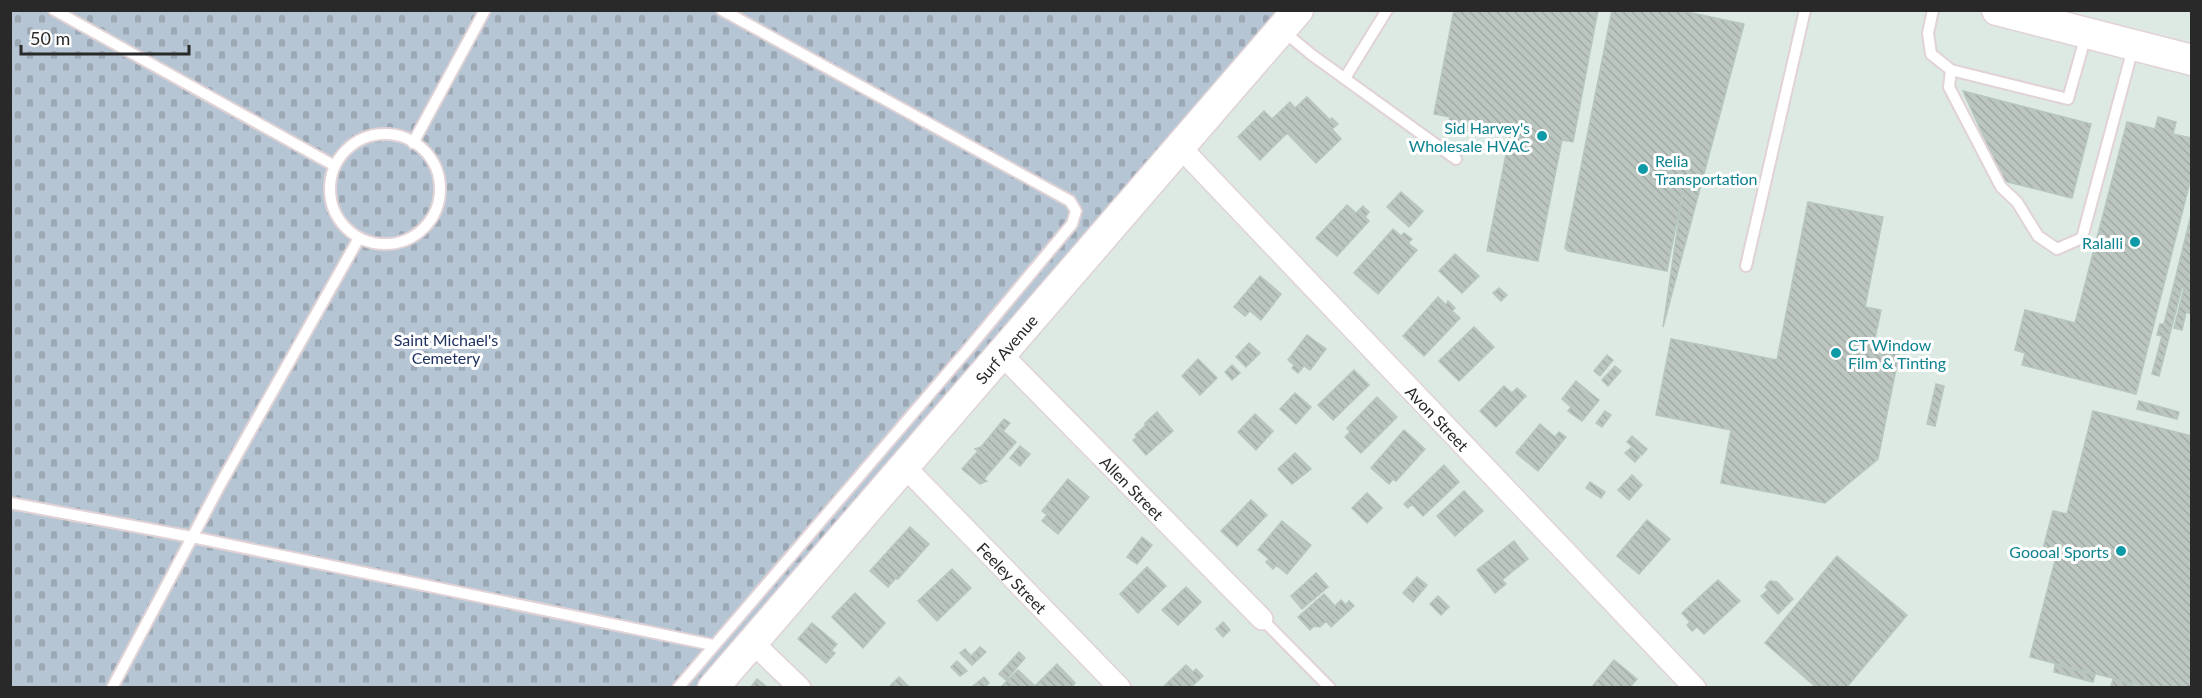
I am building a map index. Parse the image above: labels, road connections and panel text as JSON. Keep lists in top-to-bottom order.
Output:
{
  "streets": {
    "street": [
      "Surf Avenue",
      "Avon Street",
      "Allen Street",
      "Feeley Street"
    ]
  },
  "crossings": [
    ["Surf Avenue", "Avon Street"],
    ["Surf Avenue", "Allen Street"],
    ["Surf Avenue", "Feeley Street"]
  ],
  "parks": ["Saint Michael's Cemetery"],
  "places": [
    "Sid Harvey's Wholesale HVAC",
    "Relia Transportation",
    "Ralalli",
    "CT Window Film & Tinting",
    "Goooal Sports"
  ],
  "scale_bar": "50 m"
}
